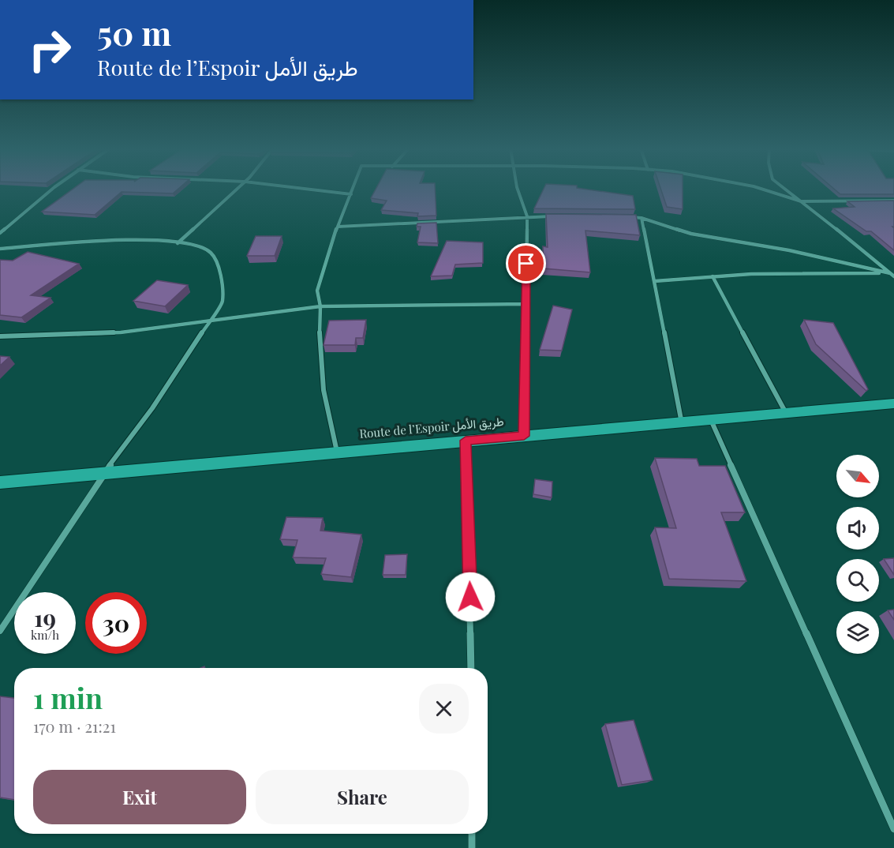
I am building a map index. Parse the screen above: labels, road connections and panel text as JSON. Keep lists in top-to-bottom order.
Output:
{
  "streets": {
    "highway": ["Route de l’Espoir طريق الأمل"]
  },
  "north": "bottom right",
  "page": {
    "turn": ["50 m", "Route de l’Espoir طريق الأمل"],
    "speed": "19 km/h",
    "limit": "30",
    "heading": ["1 min", "170 m · 21:21"],
    "buttons": ["Exit", "Share"]
  }
}
